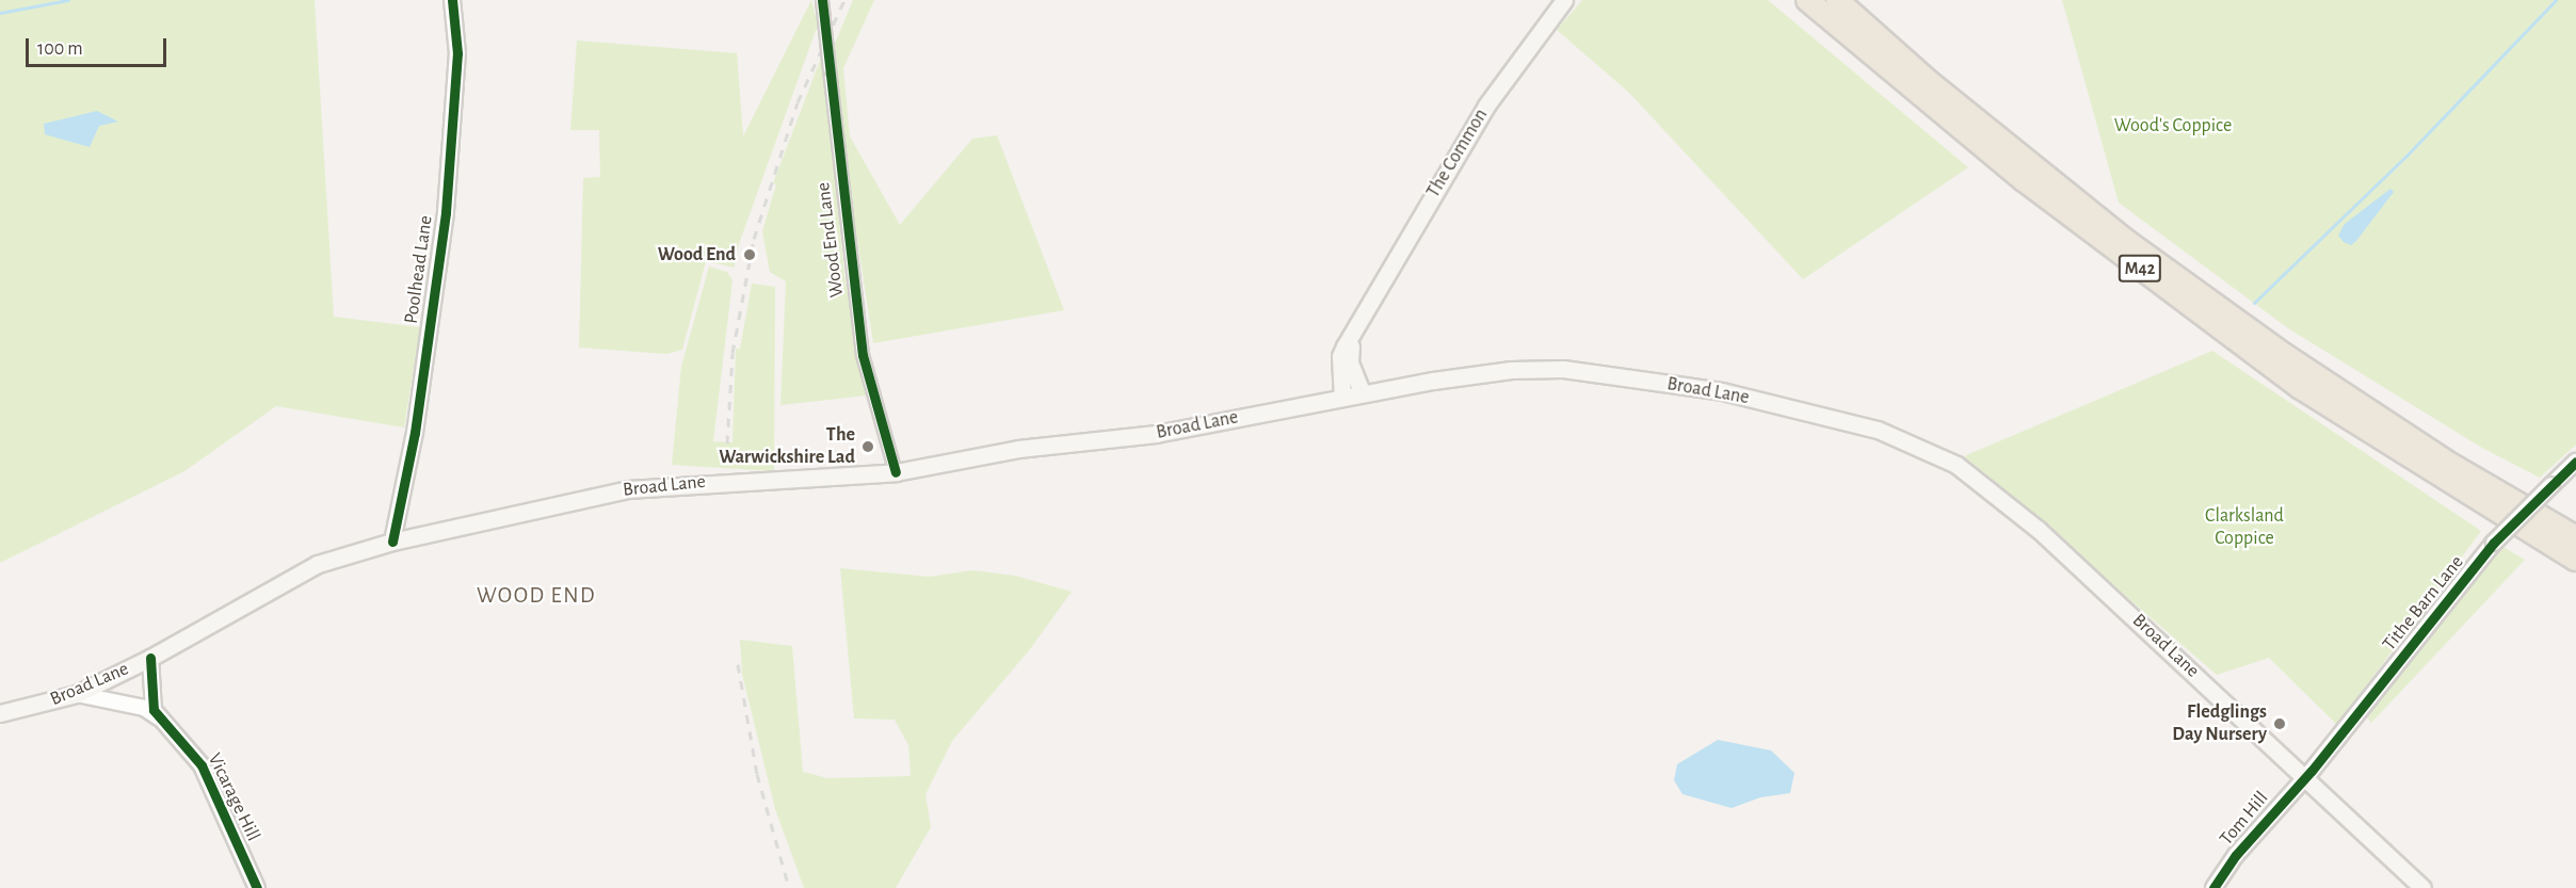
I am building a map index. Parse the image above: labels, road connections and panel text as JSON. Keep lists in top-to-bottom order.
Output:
{
  "streets": {
    "highway": ["M42"],
    "main road": ["The Common", "Broad Lane"],
    "street": [
      "Wood End Lane",
      "Poolhead Lane",
      "Tithe Barn Lane",
      "Vicarage Hill",
      "Tom Hill"
    ]
  },
  "crossings": [
    ["The Common", "Broad Lane"],
    ["Wood End Lane", "Broad Lane"],
    ["Poolhead Lane", "Broad Lane"],
    ["Broad Lane", "Tithe Barn Lane"],
    ["Broad Lane", "Vicarage Hill"],
    ["Broad Lane", "Tom Hill"],
    ["Tithe Barn Lane", "Tom Hill"]
  ],
  "districts": ["WOOD END"],
  "parks": ["Wood's Coppice", "Clarksland Coppice"],
  "places": ["Wood End", "The Warwickshire Lad", "Fledglings Day Nursery"],
  "scale_bar": "100 m"
}
